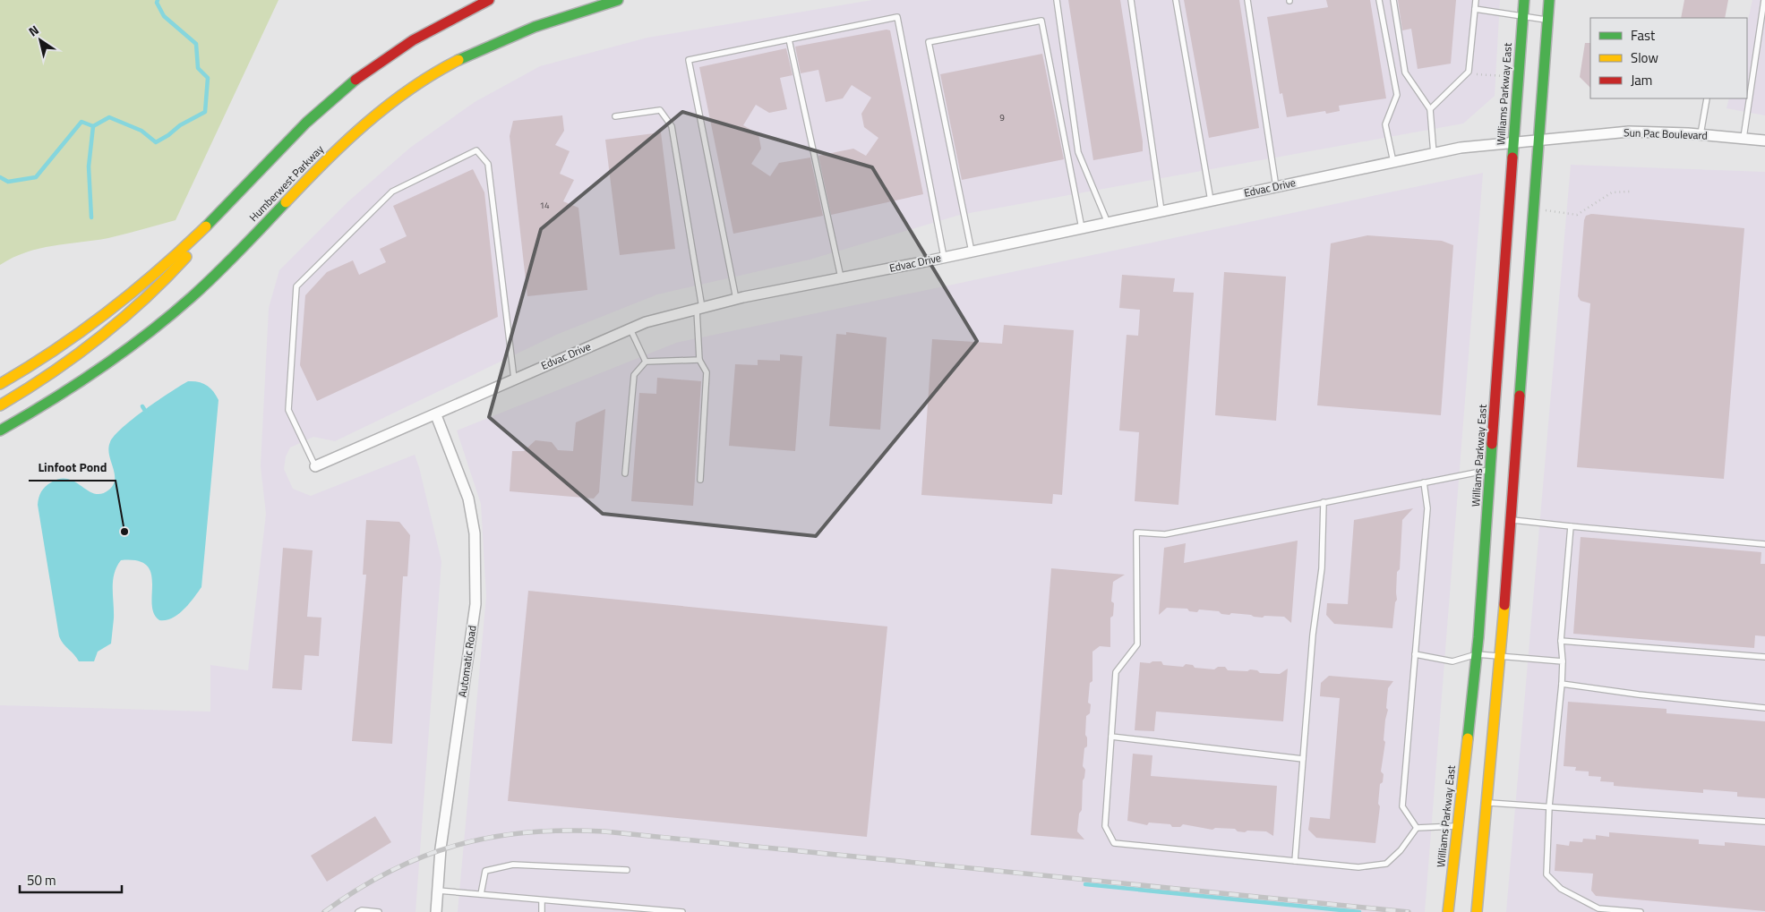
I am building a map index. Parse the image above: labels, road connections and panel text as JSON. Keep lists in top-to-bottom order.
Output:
{
  "streets": {
    "main road": ["Williams Parkway East", "Humberwest Parkway"],
    "street": ["Sun Pac Boulevard", "Edvac Drive", "Automatic Road"]
  },
  "crossings": [
    ["Williams Parkway East", "Edvac Drive"],
    ["Sun Pac Boulevard", "Edvac Drive"],
    ["Edvac Drive", "Automatic Road"]
  ],
  "places": ["Linfoot Pond"],
  "house_numbers": ["9", "14"],
  "legend": ["Fast", "Slow", "Jam"],
  "scale_bar": "50 m",
  "north": "top left"
}
